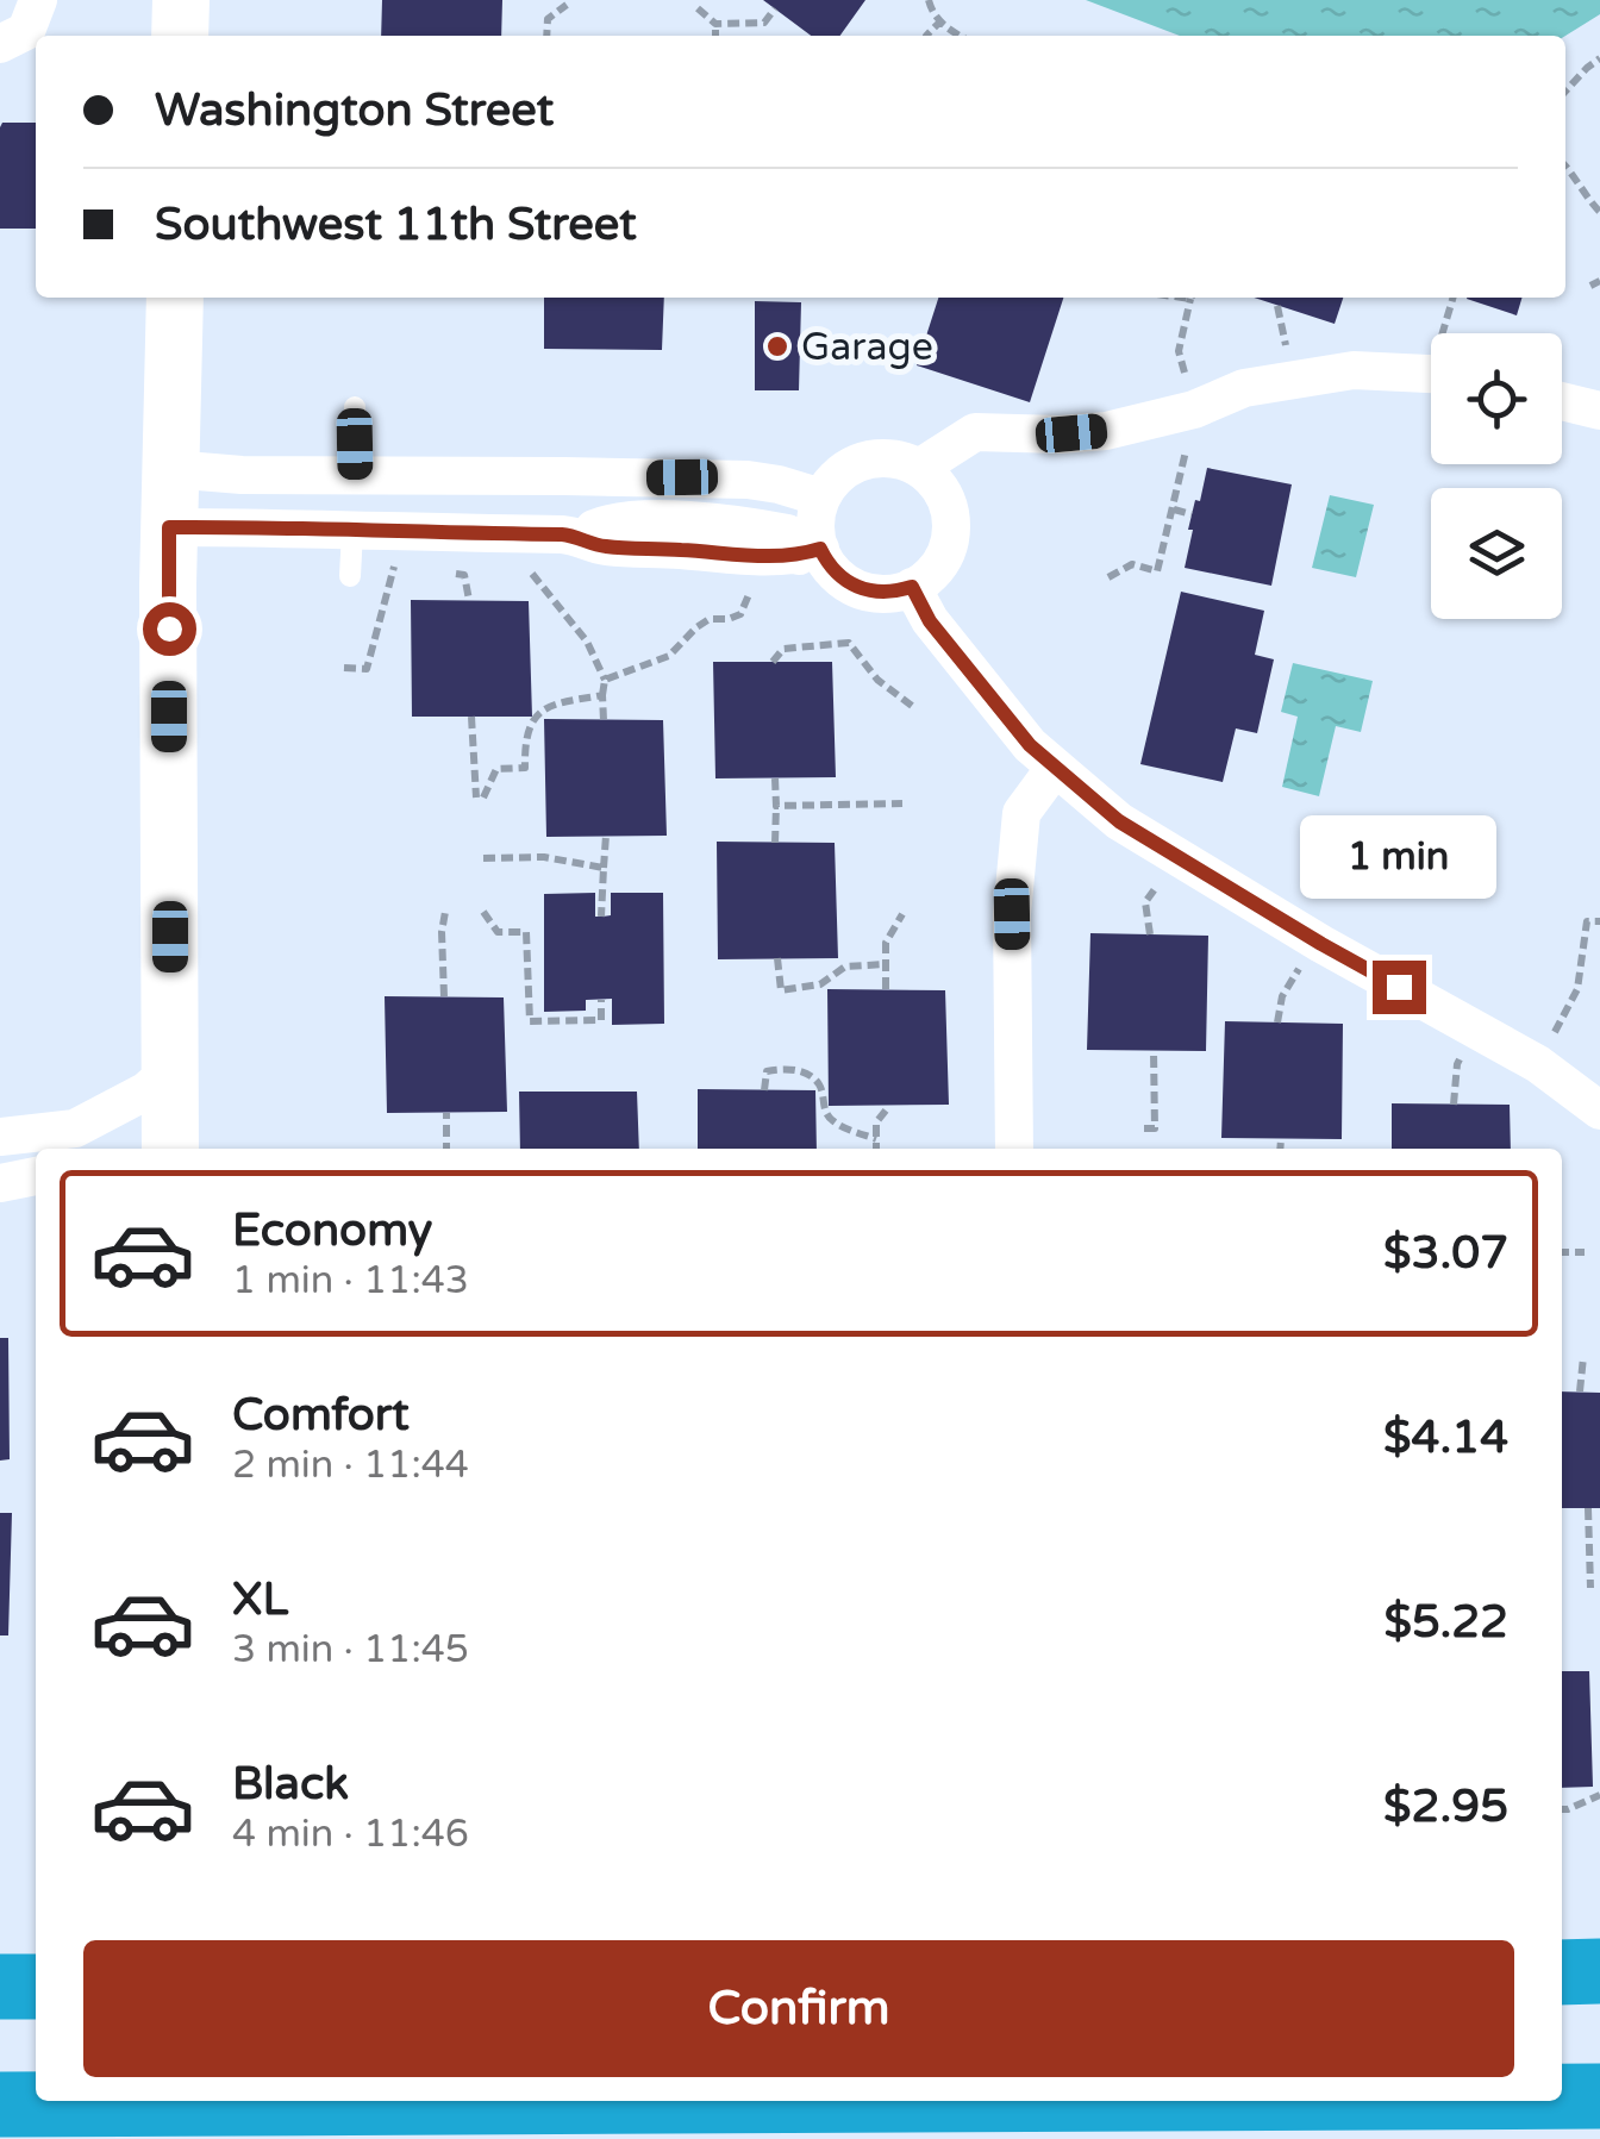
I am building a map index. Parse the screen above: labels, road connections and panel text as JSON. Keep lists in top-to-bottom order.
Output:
{
  "places": ["Garage"],
  "page": {
    "banner": ["Washington Street", "Southwest 11th Street"],
    "bubble": "1 min",
    "list": [
      {
        "name": "Economy",
        "note": "1 min · 11:43",
        "value": "$3.07"
      },
      {
        "name": "Comfort",
        "note": "2 min · 11:44",
        "value": "$4.14"
      },
      {
        "name": "XL",
        "note": "3 min · 11:45",
        "value": "$5.22"
      },
      {
        "name": "Black",
        "note": "4 min · 11:46",
        "value": "$2.95"
      }
    ],
    "buttons": "Confirm"
  }
}
